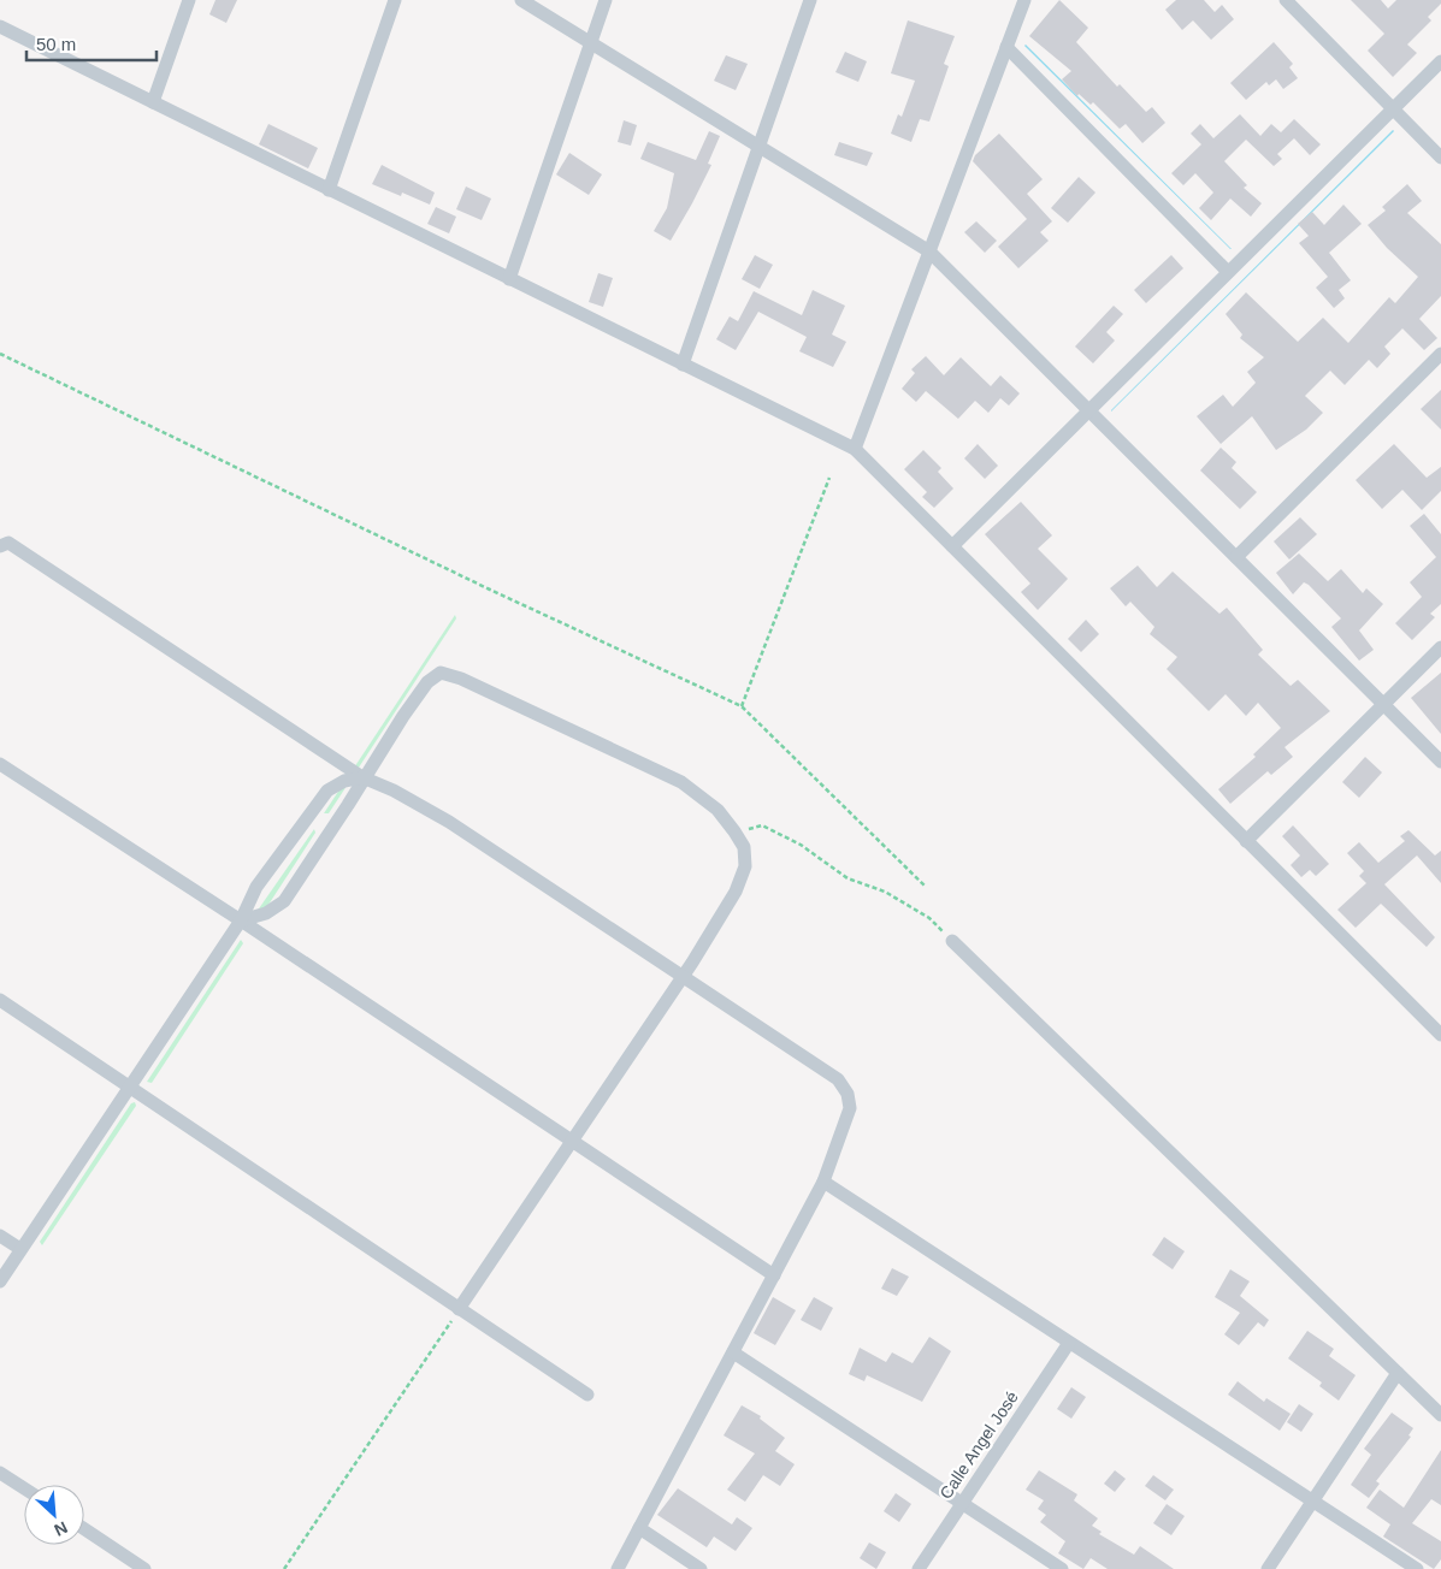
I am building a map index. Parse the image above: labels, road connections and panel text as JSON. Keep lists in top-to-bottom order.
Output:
{
  "streets": {
    "street": ["Calle Angel José"]
  },
  "scale_bar": "50 m",
  "north": "bottom right"
}
